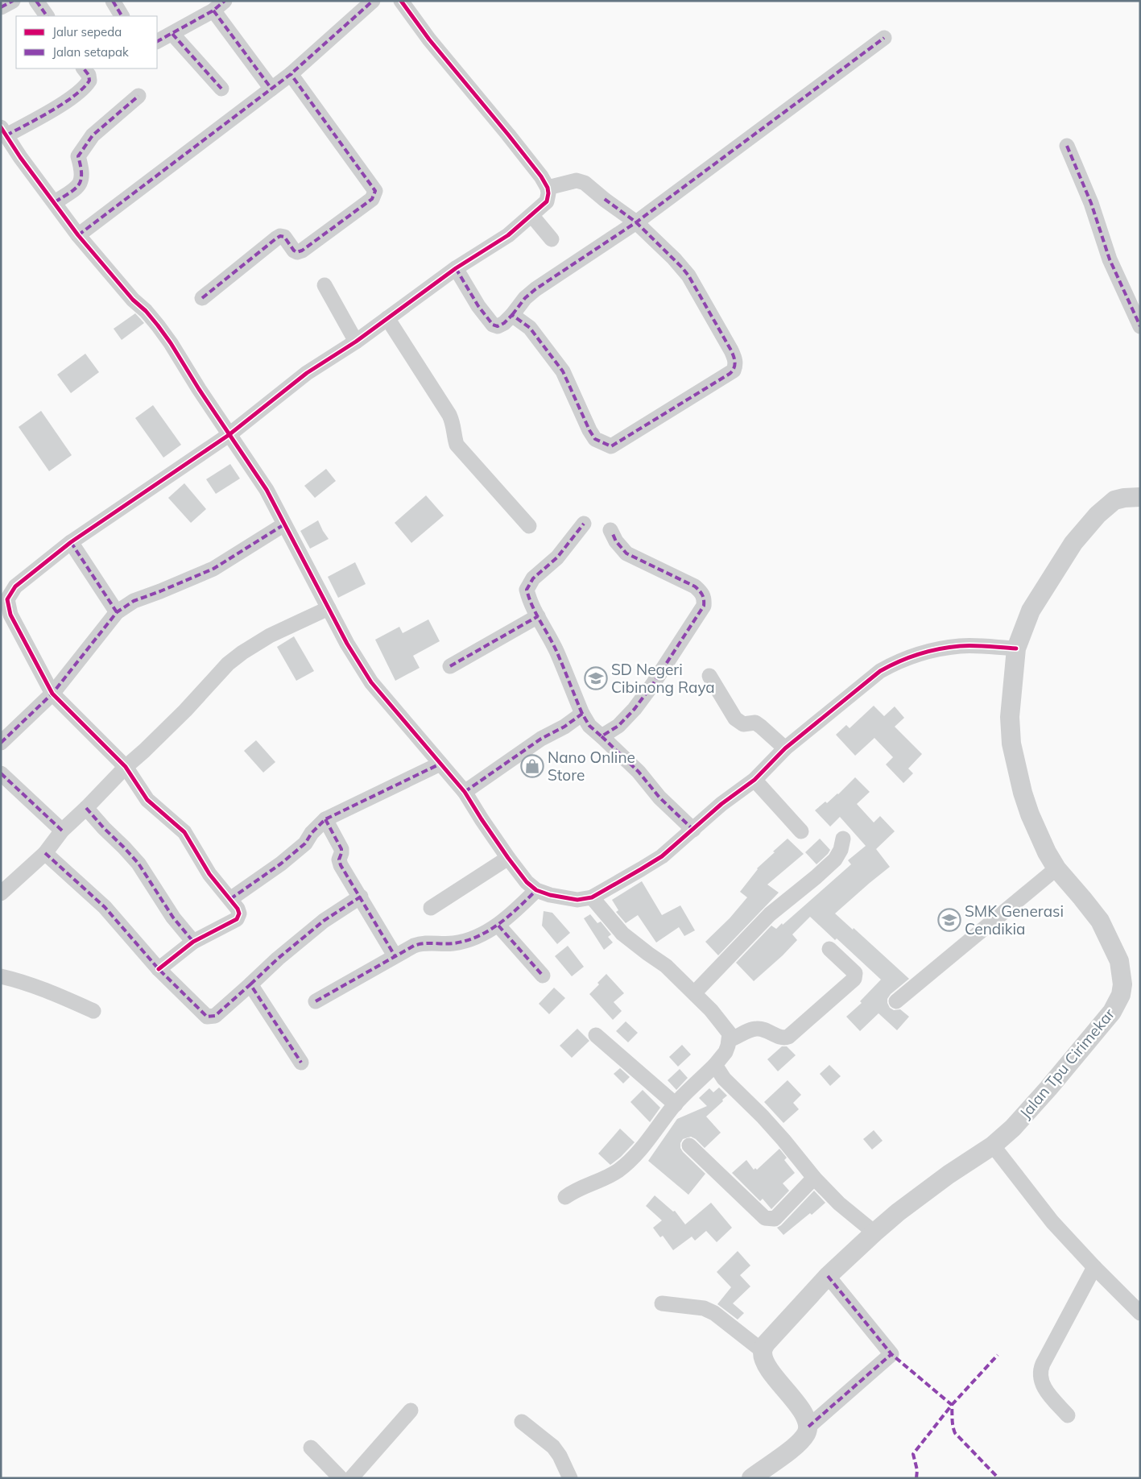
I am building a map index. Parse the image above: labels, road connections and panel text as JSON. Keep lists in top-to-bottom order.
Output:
{
  "streets": {
    "street": ["Jalan Tpu Cirimekar"]
  },
  "places": {
    "school or university": ["SD Negeri Cibinong Raya", "SMK Generasi Cendikia"],
    "shop": ["Nano Online Store"]
  },
  "legend": ["Jalur sepeda", "Jalan setapak"]
}
